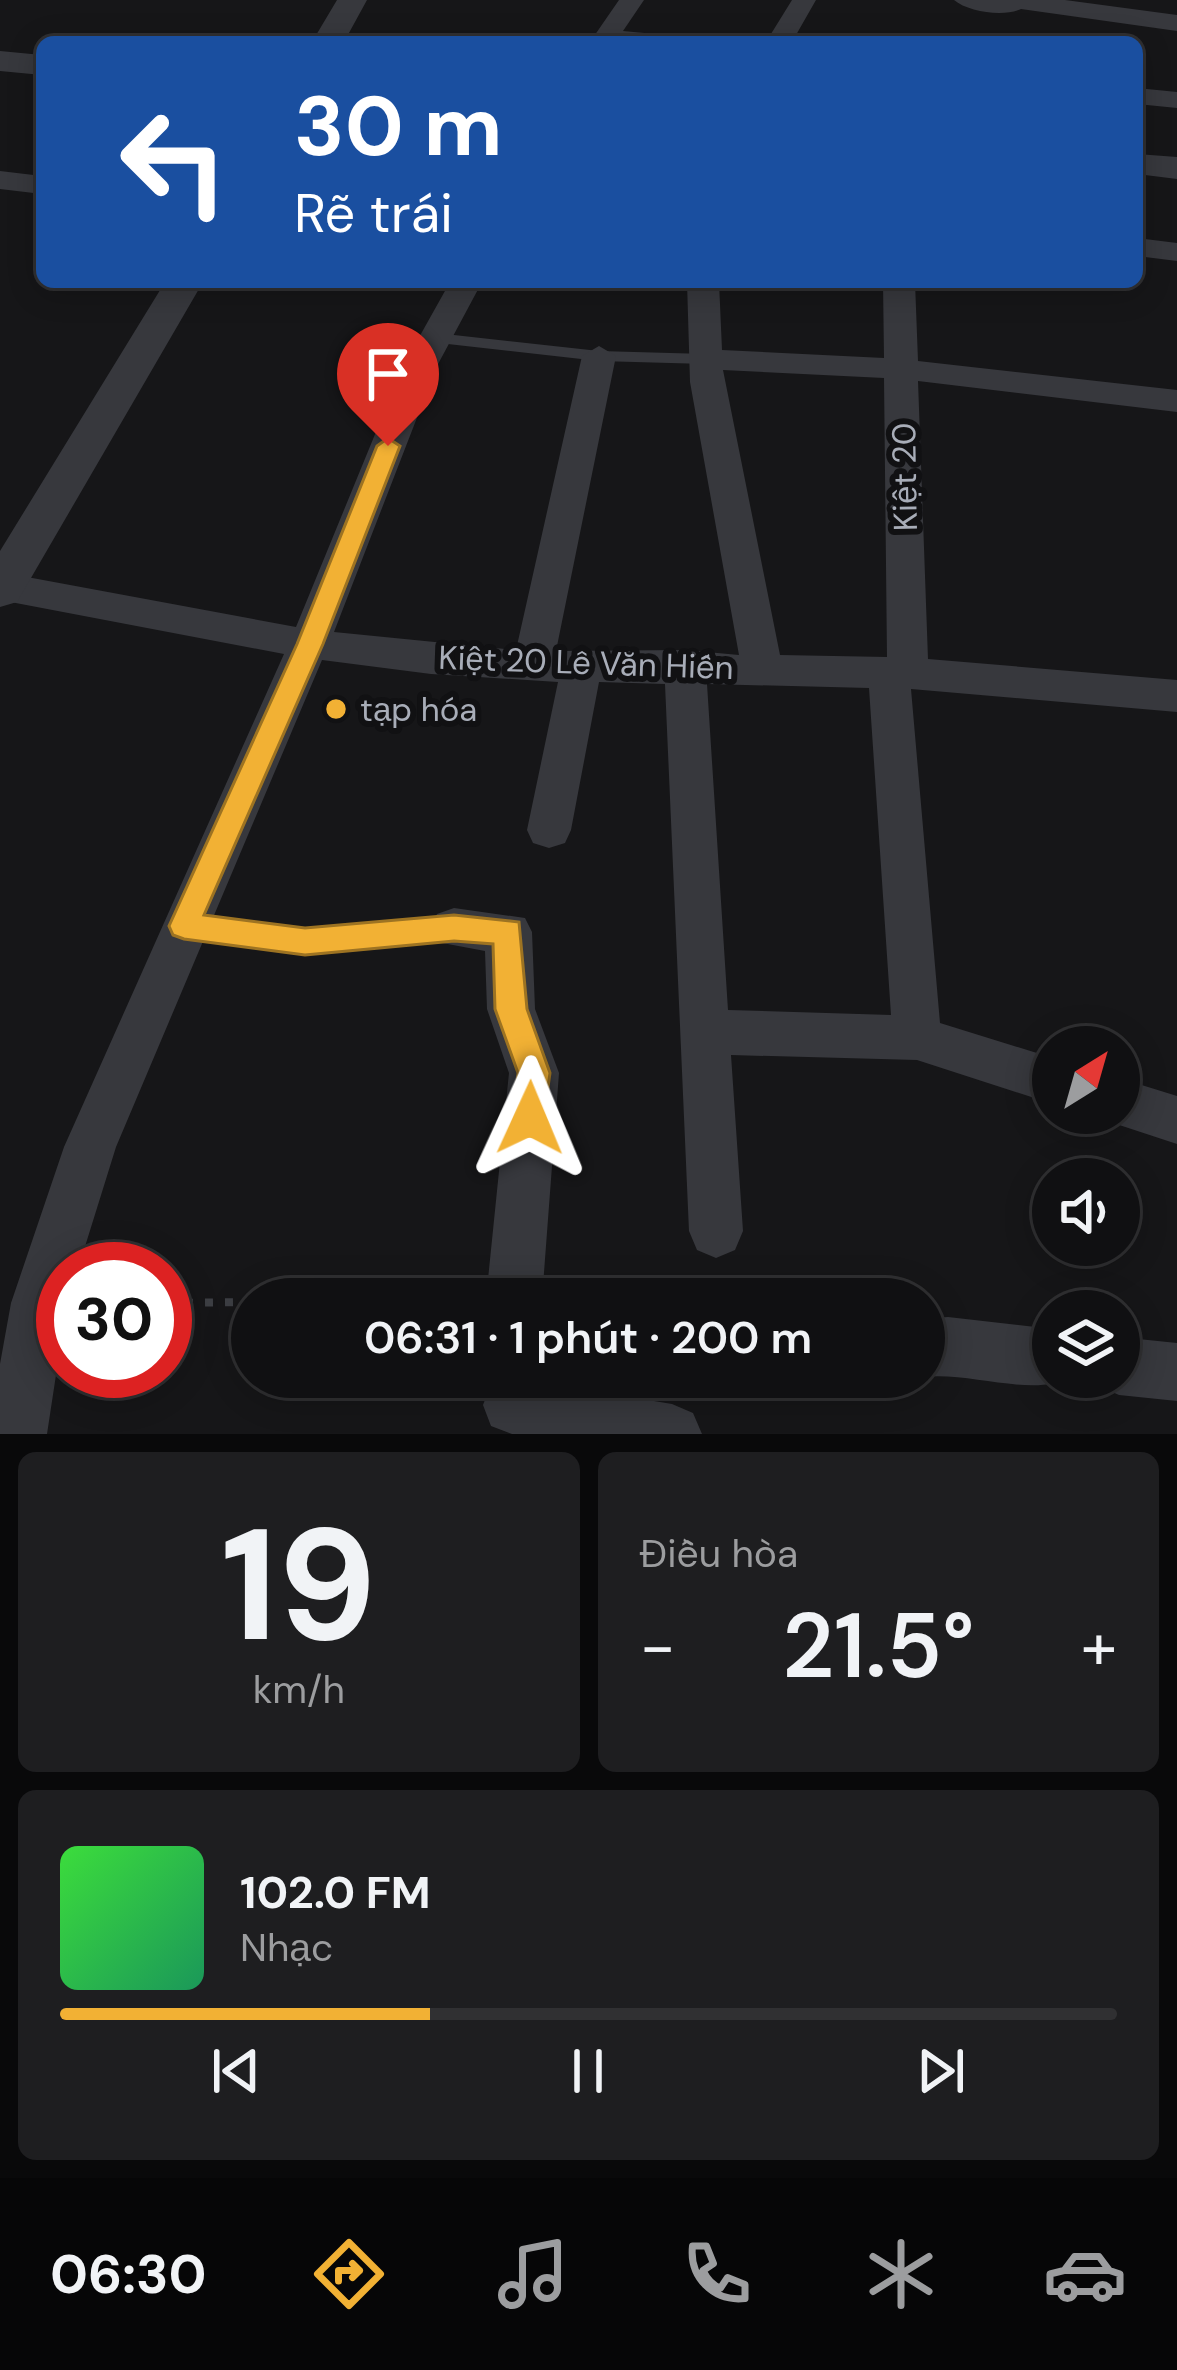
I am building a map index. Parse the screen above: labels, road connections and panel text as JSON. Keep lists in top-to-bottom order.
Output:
{
  "streets": {
    "street": ["Kiệt 20", "Kiệt 20 Lê Văn Hiến"]
  },
  "crossings": [
    ["Kiệt 20", "Kiệt 20 Lê Văn Hiến"]
  ],
  "places": ["tạp hóa"],
  "north": "top right",
  "page": {
    "turn": ["30 m", "Rẽ trái"],
    "limit": "30",
    "trip": "06:31 · 1 phút · 200 m",
    "tile": [
      ["19", "km/h"],
      "Điều hòa"
    ],
    "heat": ["−", "21.5°", "+"],
    "song": ["102.0 FM", "Nhạc"],
    "tabs": "06:30"
  }
}
